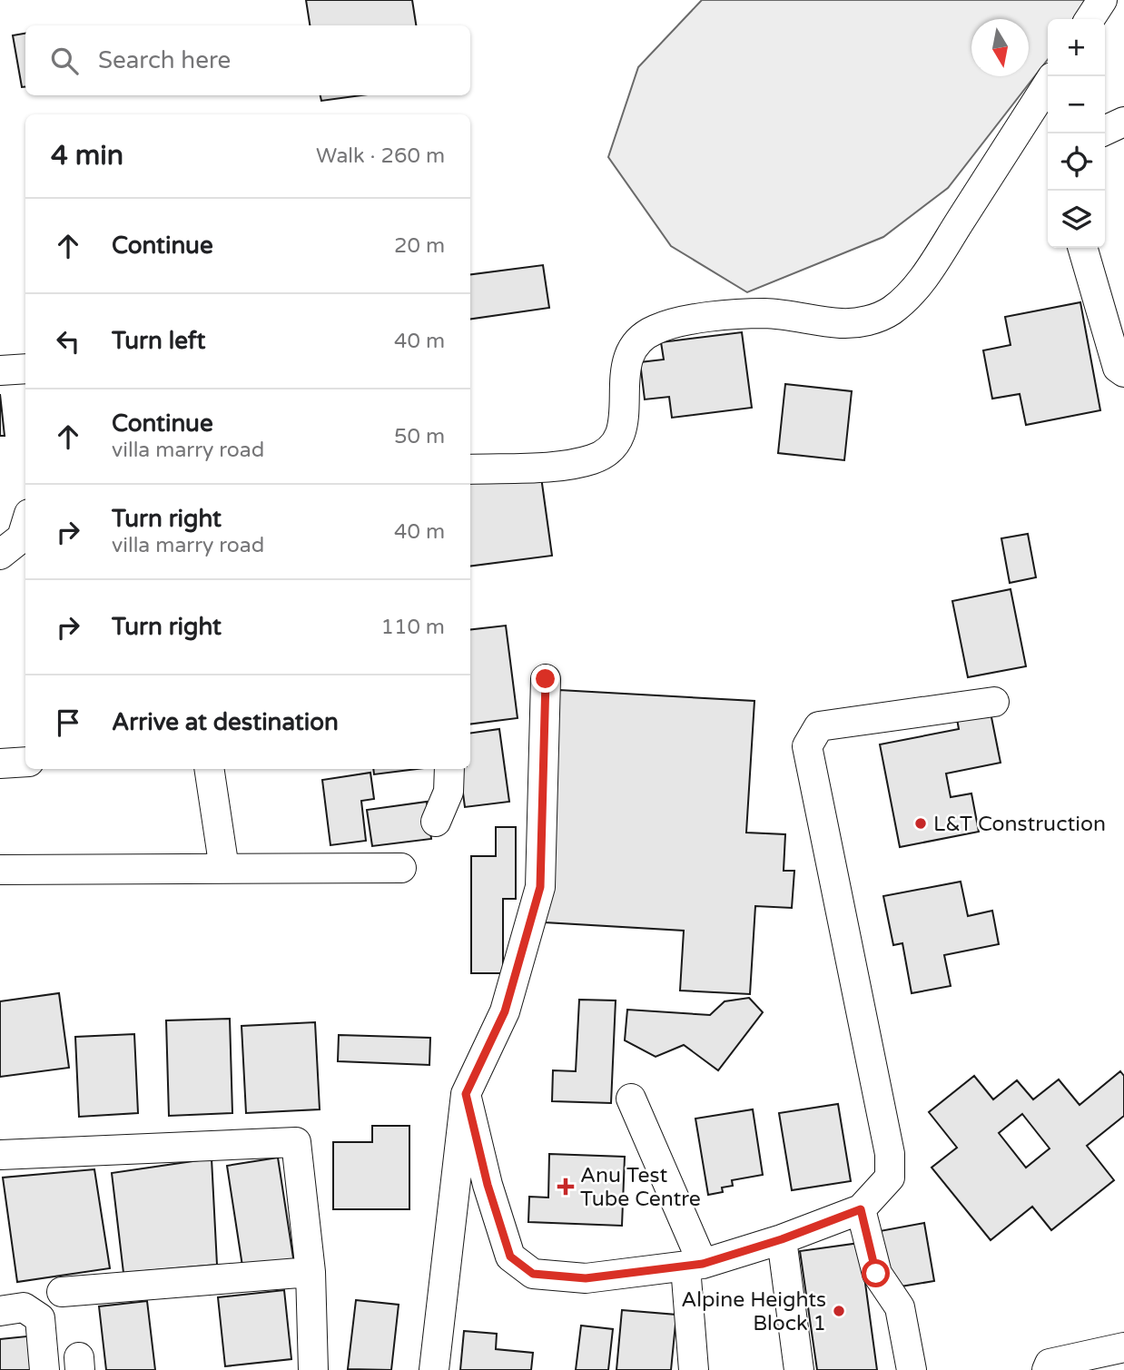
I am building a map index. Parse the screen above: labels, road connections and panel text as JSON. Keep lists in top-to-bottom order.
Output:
{
  "places": {
    "other": ["L&T Construction", "Alpine Heights Block 1"],
    "health": ["Anu Test Tube Centre"]
  },
  "north": "bottom",
  "page": {
    "map_buttons": ["+", "−"],
    "search": "Search here",
    "heading": ["4 min", "Walk · 260 m"],
    "list": [
      ["Continue", "20 m"],
      ["Turn left", "40 m"],
      ["Continue", "villa marry road", "50 m"],
      ["Turn right", "villa marry road", "40 m"],
      ["Turn right", "110 m"],
      "Arrive at destination"
    ]
  }
}
